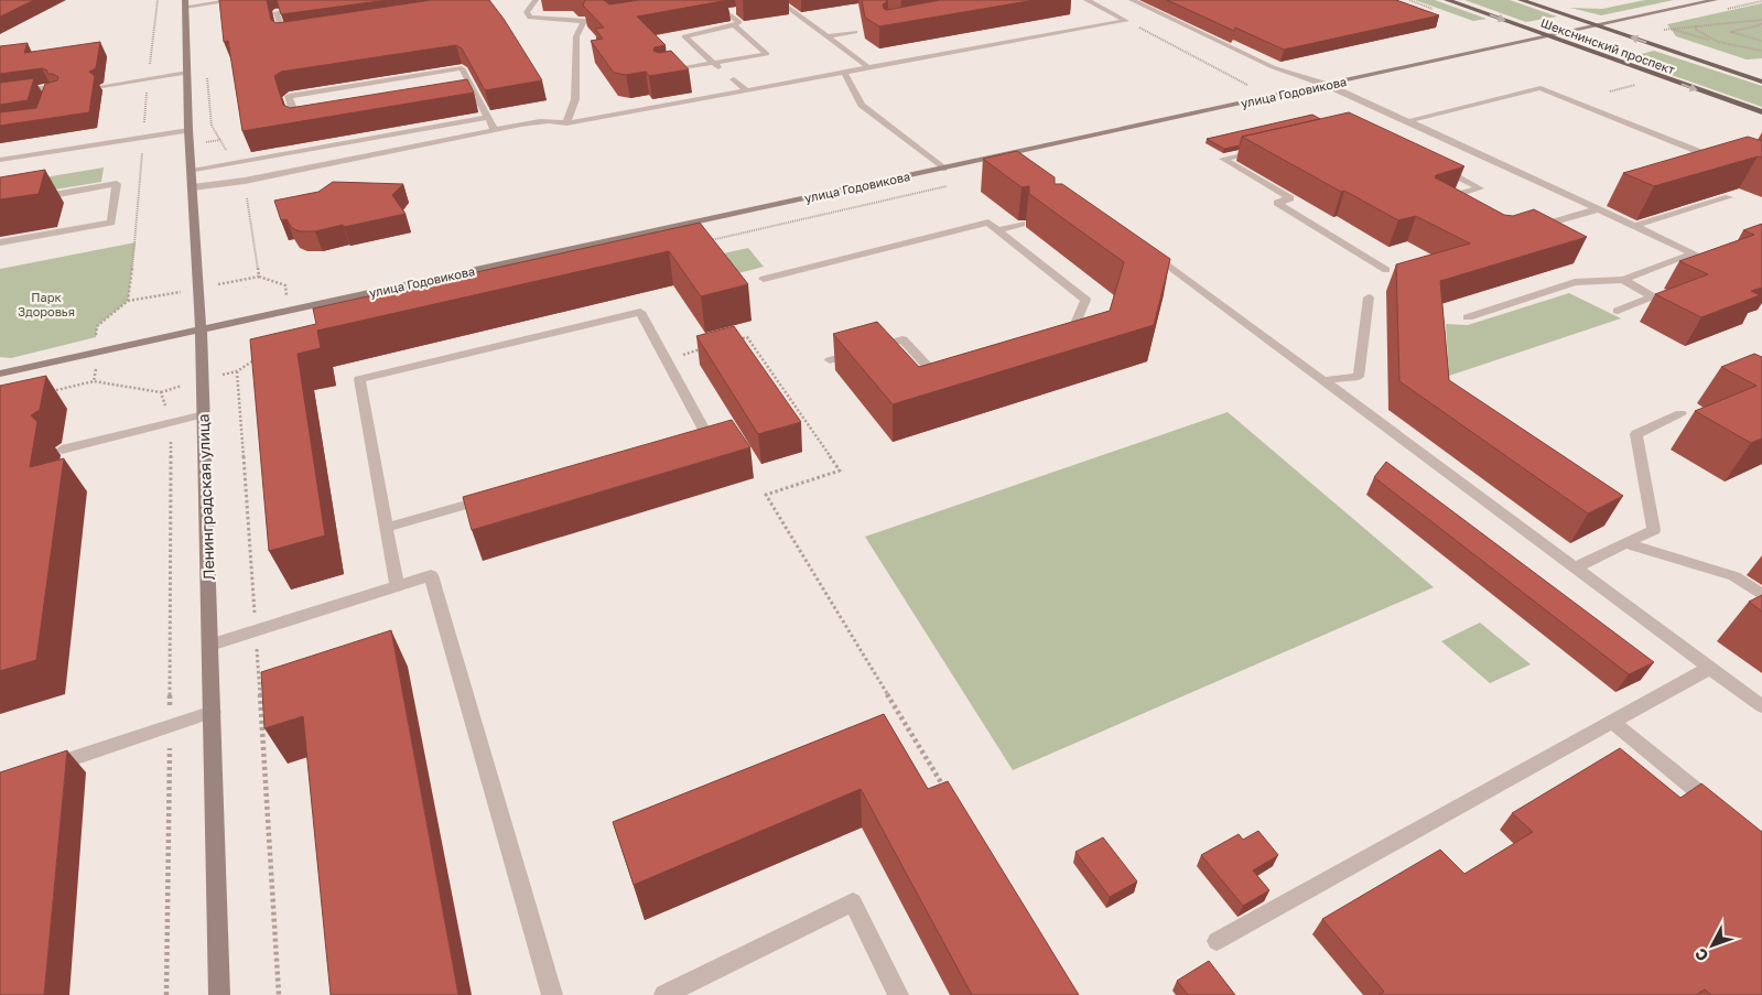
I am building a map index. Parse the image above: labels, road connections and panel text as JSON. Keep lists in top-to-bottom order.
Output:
{
  "streets": {
    "main road": ["Шекснинский проспект"],
    "street": ["улица Годовикова", "Ленинградская улица"]
  },
  "crossings": [
    ["Шекснинский проспект", "улица Годовикова"],
    ["улица Годовикова", "Ленинградская улица"]
  ],
  "parks": ["Парк Здоровья"],
  "north": "bottom left"
}
